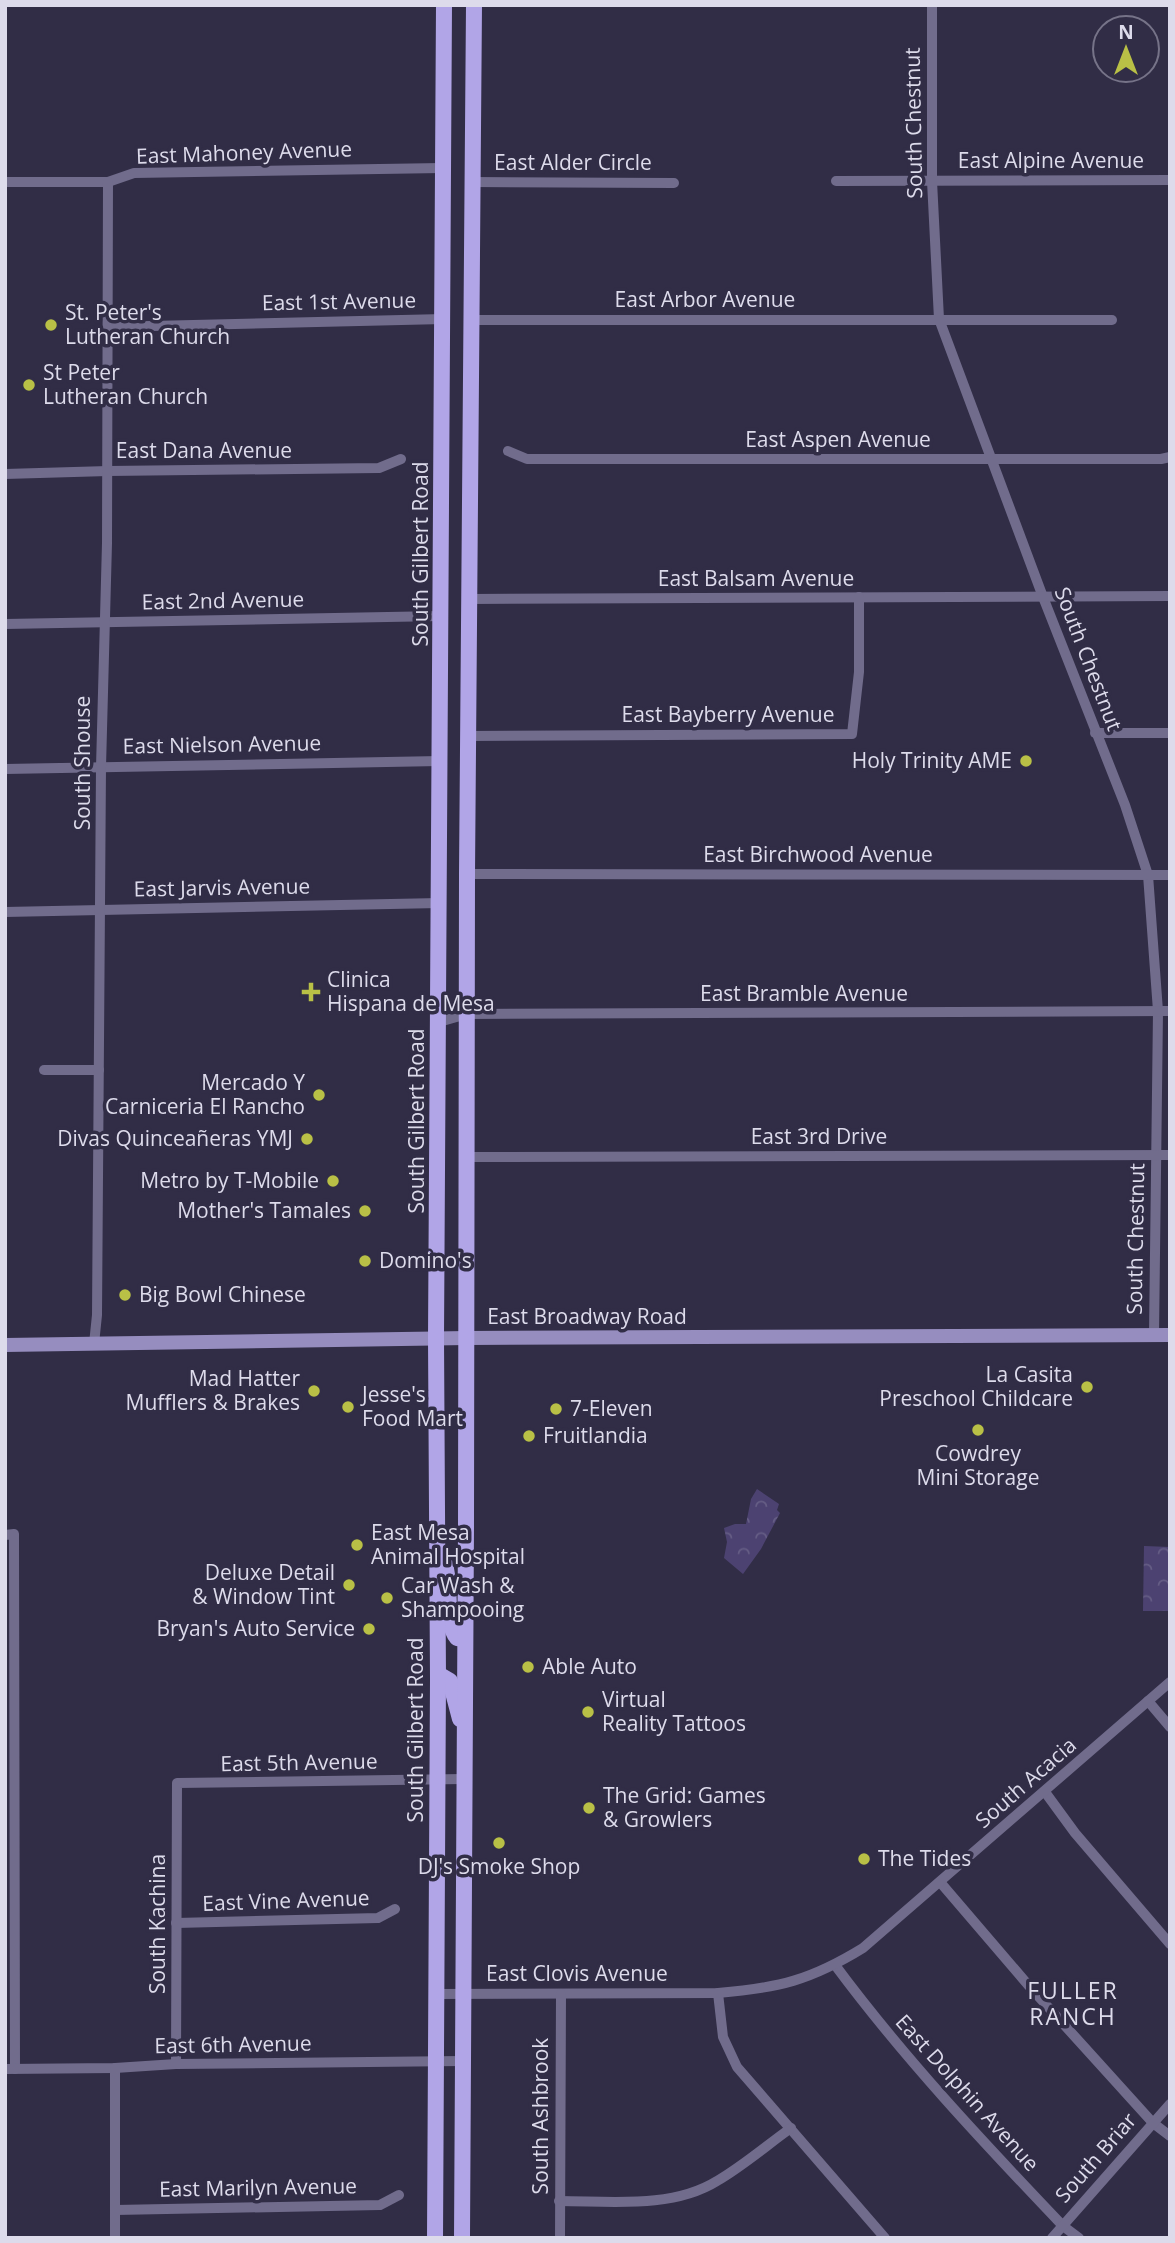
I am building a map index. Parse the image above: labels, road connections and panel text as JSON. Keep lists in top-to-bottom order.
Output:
{
  "streets": {
    "main road": ["South Gilbert Road", "East Broadway Road"],
    "street": [
      "South Chestnut",
      "East Mahoney Avenue",
      "East Alpine Avenue",
      "East Alder Circle",
      "East Arbor Avenue",
      "East 1st Avenue",
      "East Aspen Avenue",
      "East Dana Avenue",
      "East Balsam Avenue",
      "East 2nd Avenue",
      "East Bayberry Avenue",
      "East Nielson Avenue",
      "South Shouse",
      "East Birchwood Avenue",
      "East Jarvis Avenue",
      "East Bramble Avenue",
      "East 3rd Drive",
      "East 5th Avenue",
      "South Acacia",
      "East Vine Avenue",
      "South Kachina",
      "East Clovis Avenue",
      "East 6th Avenue",
      "East Dolphin Avenue",
      "South Ashbrook",
      "South Briar",
      "East Marilyn Avenue"
    ]
  },
  "crossings": [
    ["South Chestnut", "East Alpine Avenue"],
    ["South Chestnut", "East Arbor Avenue"],
    ["South Chestnut", "East Aspen Avenue"],
    ["South Chestnut", "East Balsam Avenue"],
    ["South Chestnut", "East Birchwood Avenue"],
    ["South Chestnut", "East Bramble Avenue"],
    ["South Chestnut", "East 3rd Drive"],
    ["South Chestnut", "East Broadway Road"],
    ["East Mahoney Avenue", "South Gilbert Road"],
    ["East Mahoney Avenue", "South Shouse"],
    ["East 1st Avenue", "South Gilbert Road"],
    ["East 1st Avenue", "South Shouse"],
    ["East Dana Avenue", "South Shouse"],
    ["South Gilbert Road", "East 2nd Avenue"],
    ["South Gilbert Road", "East Nielson Avenue"],
    ["South Gilbert Road", "East Jarvis Avenue"],
    ["South Gilbert Road", "East Bramble Avenue"],
    ["South Gilbert Road", "East Broadway Road"],
    ["South Gilbert Road", "East 5th Avenue"],
    ["South Gilbert Road", "East Clovis Avenue"],
    ["South Gilbert Road", "East 6th Avenue"],
    ["East Balsam Avenue", "East Bayberry Avenue"],
    ["East 2nd Avenue", "South Shouse"],
    ["East Nielson Avenue", "South Shouse"],
    ["South Shouse", "East Jarvis Avenue"],
    ["South Shouse", "East Broadway Road"],
    ["East 5th Avenue", "South Kachina"],
    ["South Acacia", "East Clovis Avenue"],
    ["South Acacia", "East Dolphin Avenue"],
    ["East Vine Avenue", "South Kachina"],
    ["South Kachina", "East 6th Avenue"],
    ["East Clovis Avenue", "South Ashbrook"],
    ["East Dolphin Avenue", "South Briar"]
  ],
  "districts": ["FULLER RANCH"],
  "places": {
    "other": [
      "St. Peter's Lutheran Church",
      "St Peter Lutheran Church",
      "Holy Trinity AME",
      "Mercado Y Carniceria El Rancho",
      "Divas Quinceañeras YMJ",
      "Metro by T-Mobile",
      "Mother's Tamales",
      "Domino's",
      "Big Bowl Chinese",
      "La Casita Preschool Childcare",
      "Mad Hatter Mufflers & Brakes",
      "Jesse's Food Mart",
      "7-Eleven",
      "Cowdrey Mini Storage",
      "Fruitlandia",
      "East Mesa Animal Hospital",
      "Deluxe Detail & Window Tint",
      "Car Wash & Shampooing",
      "Bryan's Auto Service",
      "Able Auto",
      "Virtual Reality Tattoos",
      "The Grid: Games & Growlers",
      "DJ's Smoke Shop",
      "The Tides"
    ],
    "health": ["Clinica Hispana de Mesa"]
  },
  "north": "top"
}
